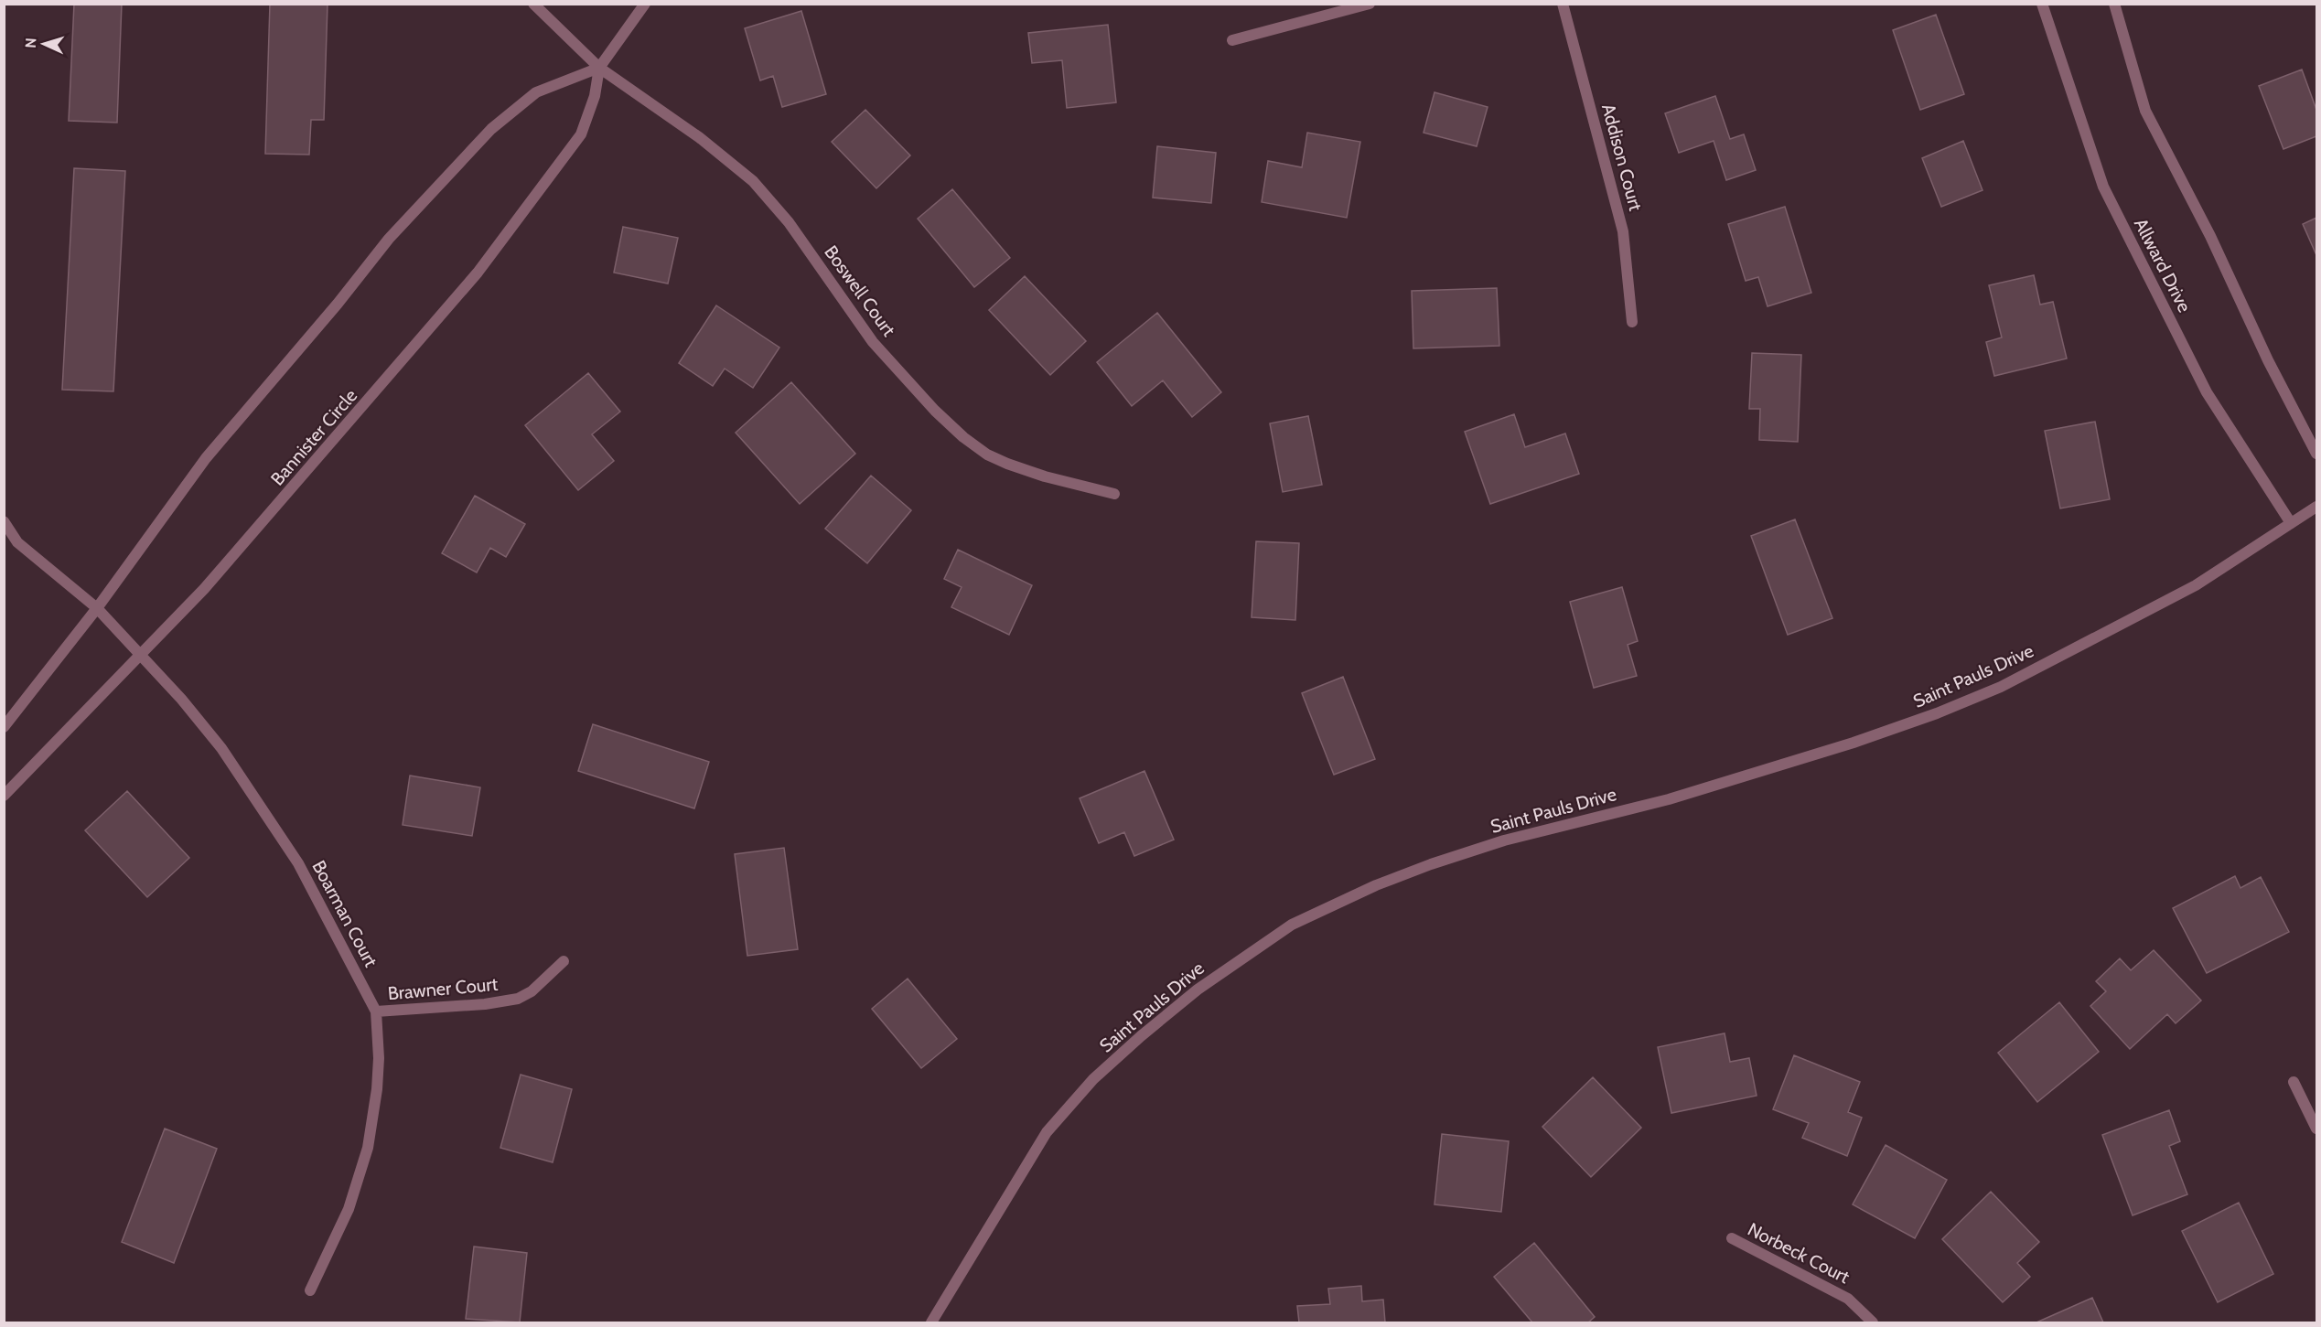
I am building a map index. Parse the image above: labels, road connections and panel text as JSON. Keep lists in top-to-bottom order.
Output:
{
  "streets": {
    "street": [
      "Addison Court",
      "Allward Drive",
      "Boswell Court",
      "Bannister Circle",
      "Saint Pauls Drive",
      "Boarman Court",
      "Brawner Court",
      "Norbeck Court"
    ]
  },
  "crossings": [
    ["Allward Drive", "Saint Pauls Drive"],
    ["Boswell Court", "Bannister Circle"],
    ["Bannister Circle", "Boarman Court"],
    ["Boarman Court", "Brawner Court"]
  ],
  "north": "left"
}
